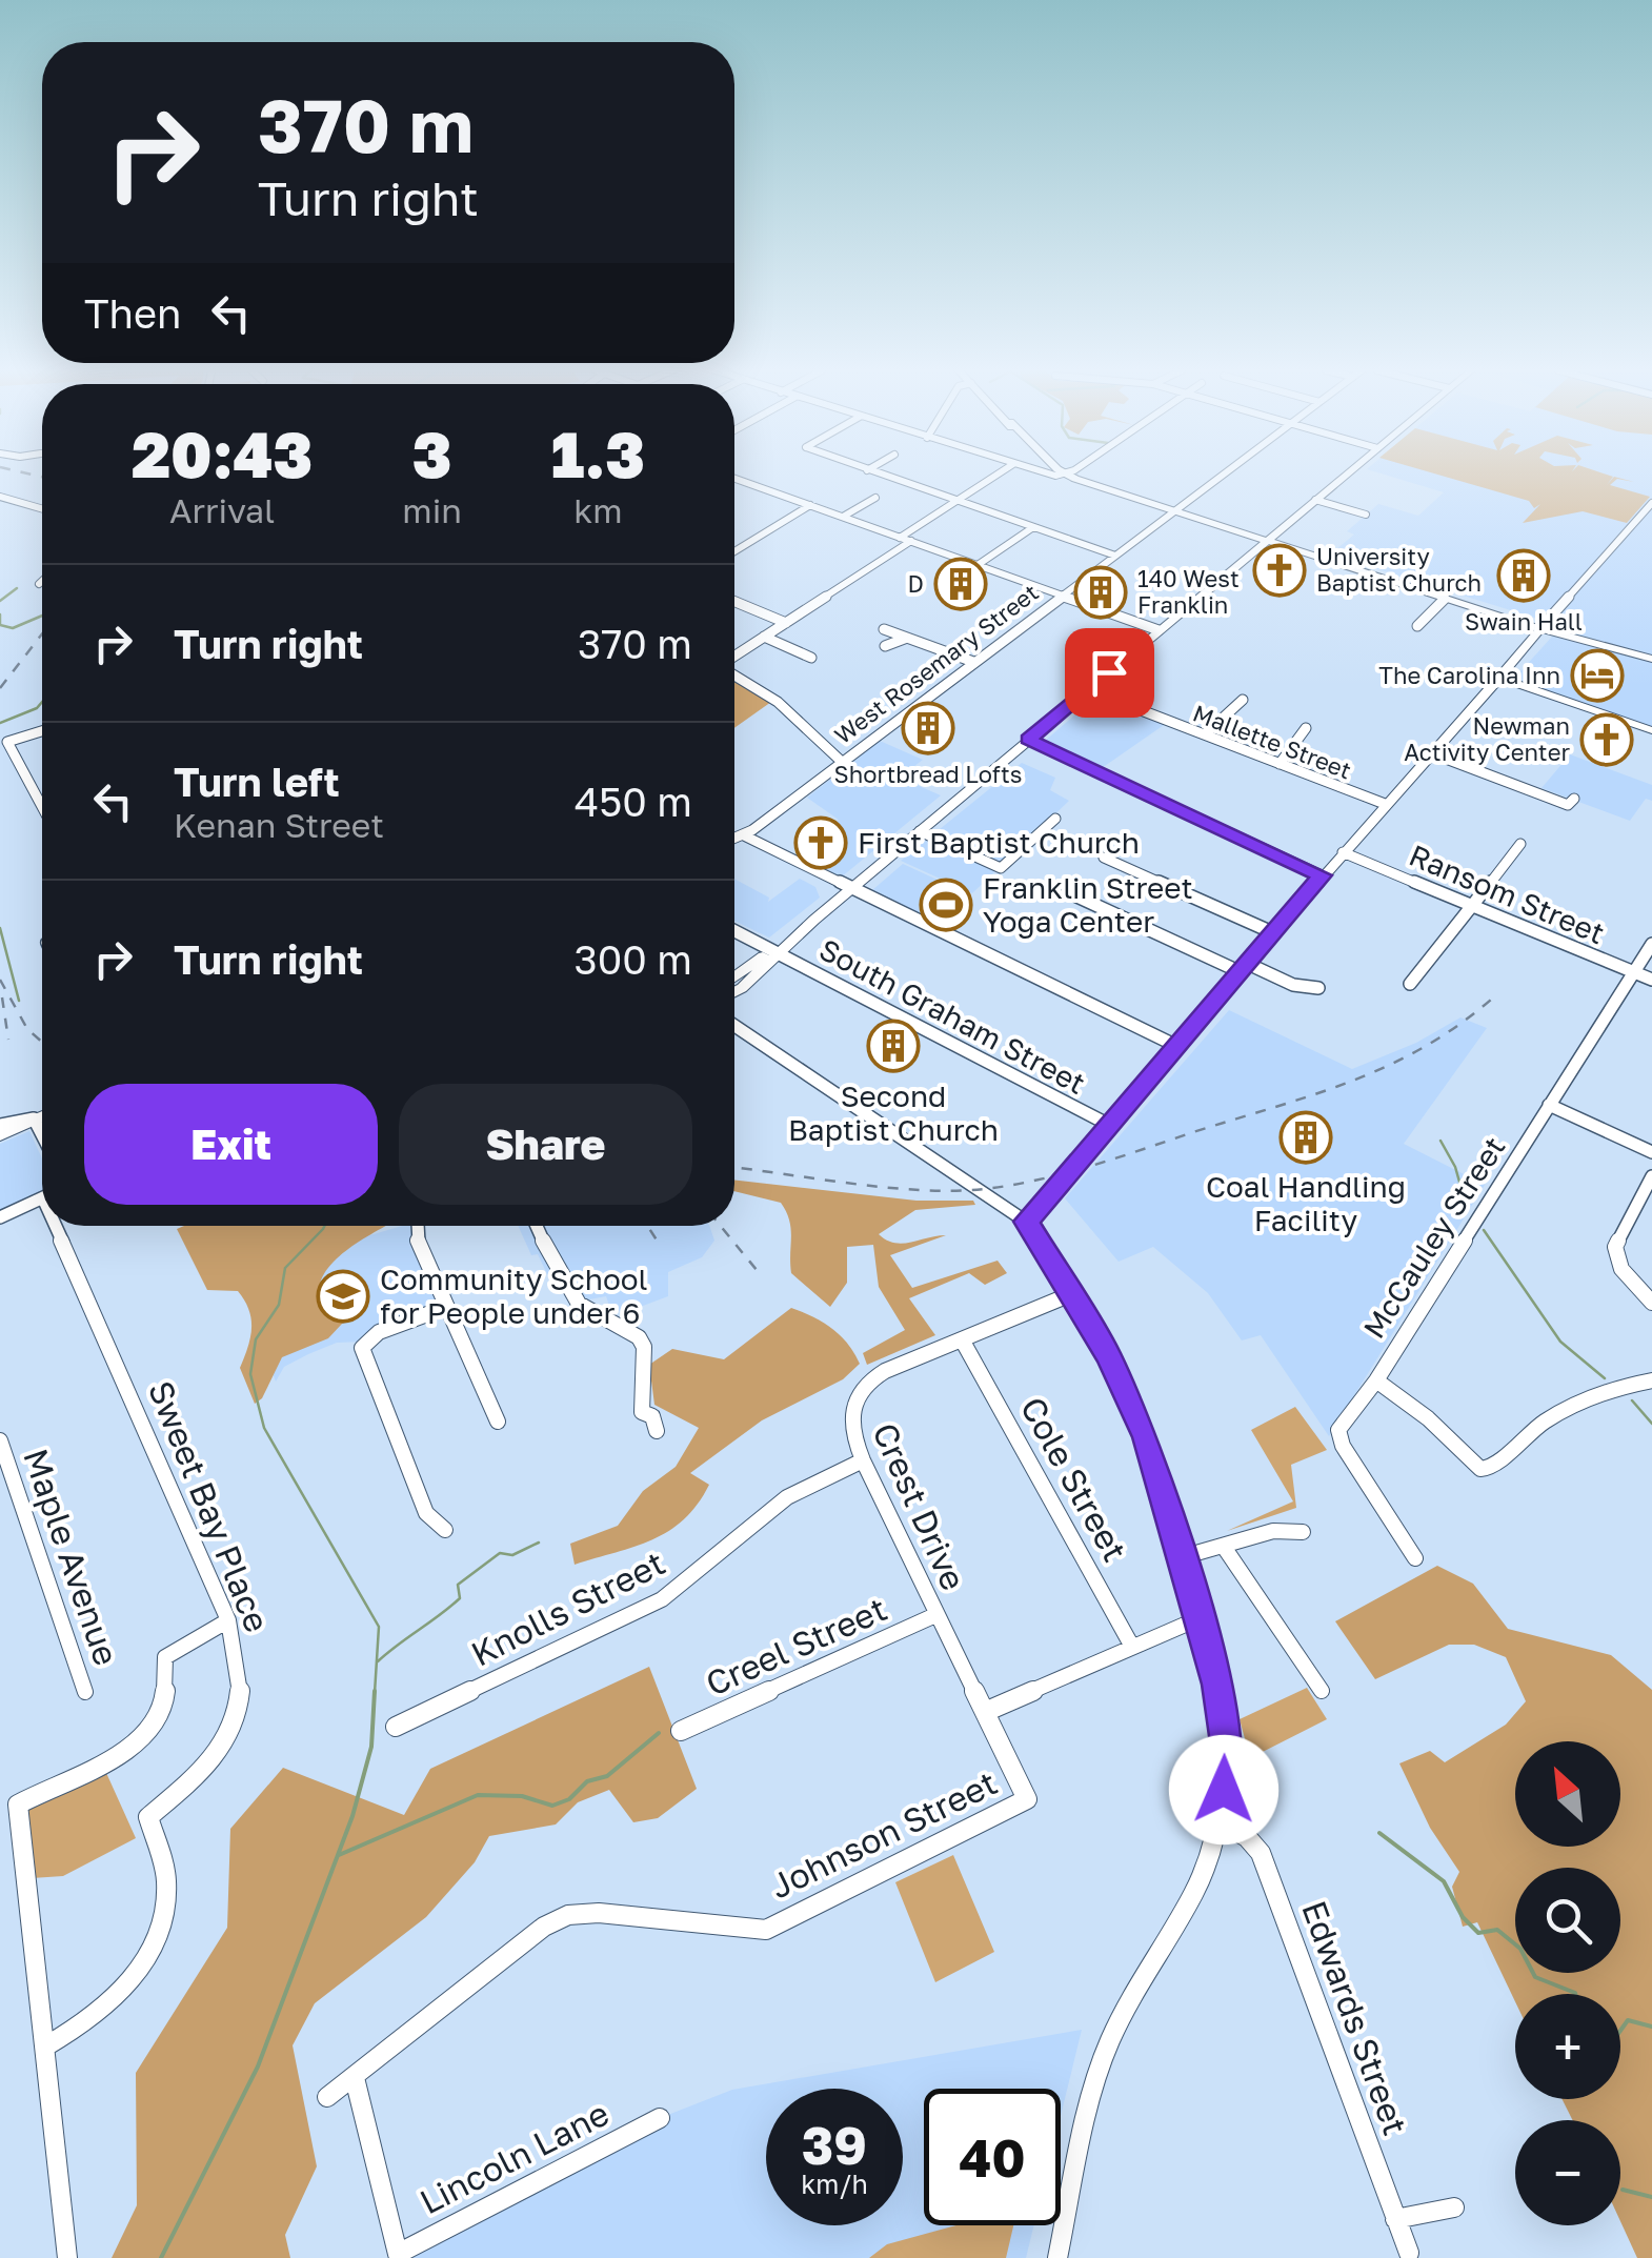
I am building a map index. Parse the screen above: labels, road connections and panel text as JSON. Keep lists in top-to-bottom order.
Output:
{
  "streets": {
    "street": [
      "West Rosemary Street",
      "Mallette Street",
      "Ransom Street",
      "South Graham Street",
      "McCauley Street",
      "Cole Street",
      "Sweet Bay Place",
      "Crest Drive",
      "Maple Avenue",
      "Knolls Street",
      "Creel Street",
      "Johnson Street",
      "Edwards Street",
      "Lincoln Lane"
    ]
  },
  "crossings": [
    ["Ransom Street", "McCauley Street"],
    ["Cole Street", "Crest Drive"],
    ["Crest Drive", "Knolls Street"],
    ["Crest Drive", "Creel Street"],
    ["Crest Drive", "Johnson Street"],
    ["Johnson Street", "Lincoln Lane"]
  ],
  "places": {
    "church": ["University Baptist Church", "Newman Activity Center", "First Baptist Church"],
    "building": [
      "Swain Hall",
      "D",
      "140 West Franklin",
      "Shortbread Lofts",
      "Second Baptist Church",
      "Coal Handling Facility"
    ],
    "hotel": ["The Carolina Inn"],
    "sports": ["Franklin Street Yoga Center"],
    "school or university": ["Community School for People under 6"]
  },
  "north": "top left",
  "page": {
    "turn": ["370 m", "Turn right"],
    "then": "Then",
    "eta": [
      "20:43",
      "Arrival",
      "3",
      "min",
      "1.3",
      "km"
    ],
    "list": [
      {
        "name": "Turn right",
        "value": "370 m"
      },
      {
        "name": "Turn left",
        "note": "Kenan Street",
        "value": "450 m"
      },
      {
        "name": "Turn right",
        "value": "300 m"
      }
    ],
    "buttons": ["Exit", "Share"],
    "map_buttons": ["+", "−"],
    "speed": "39 km/h",
    "limit": "40"
  }
}
